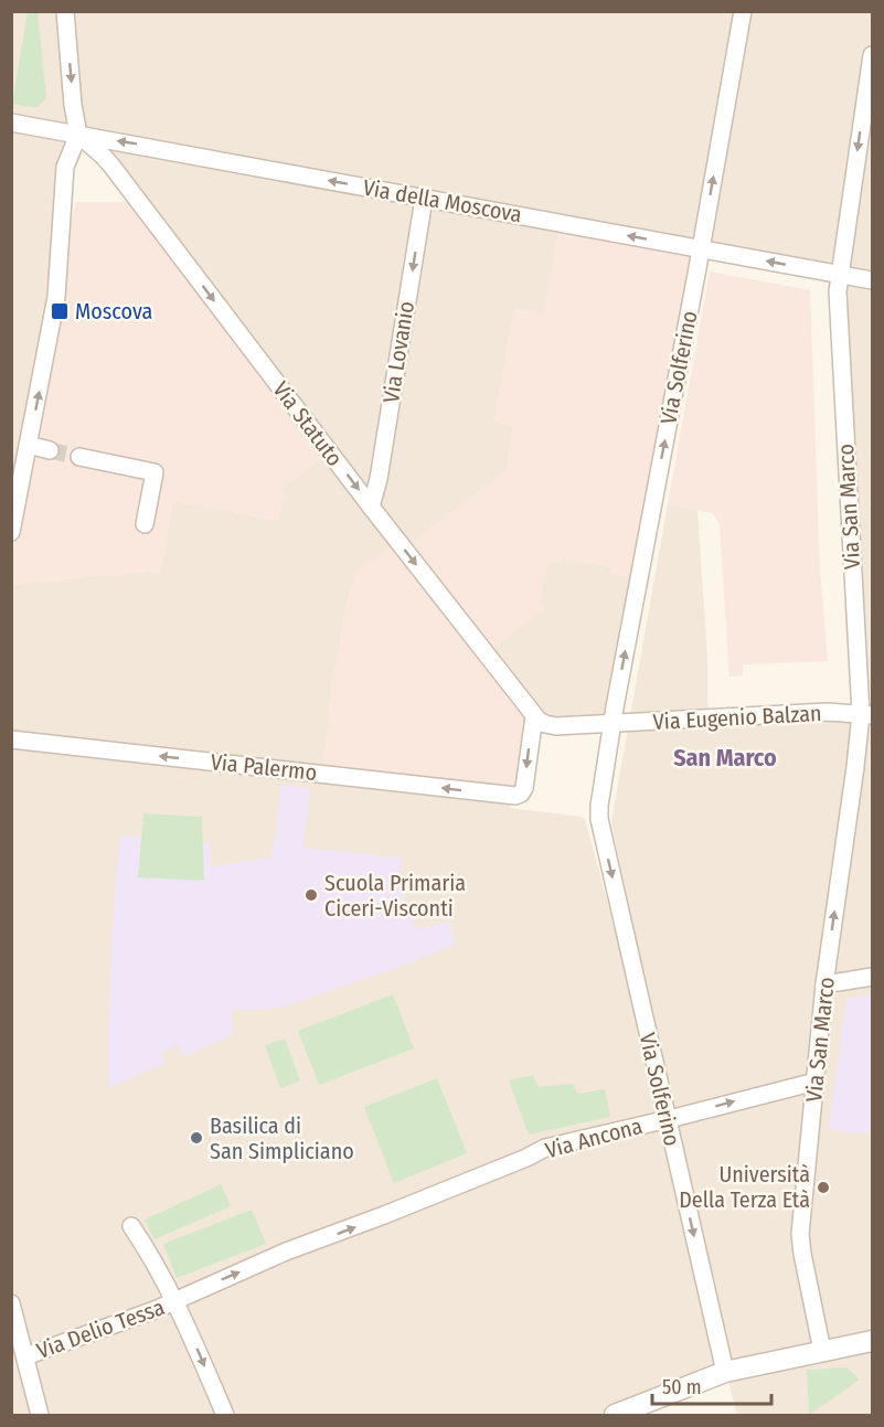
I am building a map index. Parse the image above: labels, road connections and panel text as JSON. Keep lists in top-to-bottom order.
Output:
{
  "streets": {
    "street": [
      "Via della Moscova",
      "Via Lovanio",
      "Via Solferino",
      "Via Statuto",
      "Via San Marco",
      "Via Eugenio Balzan",
      "Via Palermo",
      "Via Ancona",
      "Via Delio Tessa"
    ]
  },
  "crossings": [
    ["Via della Moscova", "Via Lovanio"],
    ["Via della Moscova", "Via Solferino"],
    ["Via della Moscova", "Via Statuto"],
    ["Via della Moscova", "Via San Marco"],
    ["Via Lovanio", "Via Statuto"],
    ["Via Solferino", "Via Eugenio Balzan"],
    ["Via Solferino", "Via Ancona"],
    ["Via Statuto", "Via Eugenio Balzan"],
    ["Via Statuto", "Via Palermo"],
    ["Via San Marco", "Via Eugenio Balzan"],
    ["Via San Marco", "Via Ancona"],
    ["Via Eugenio Balzan", "Via Palermo"],
    ["Via Ancona", "Via Delio Tessa"]
  ],
  "one_way": [
    "Via della Moscova",
    "Via Lovanio",
    "Via Statuto",
    "Via Palermo",
    "Via Ancona",
    "Via Delio Tessa"
  ],
  "districts": ["San Marco"],
  "places": {
    "transit": ["Moscova"],
    "other": ["Scuola Primaria Ciceri-Visconti", "Basilica di San Simpliciano", "Università Della Terza Età"]
  },
  "scale_bar": "50 m"
}
